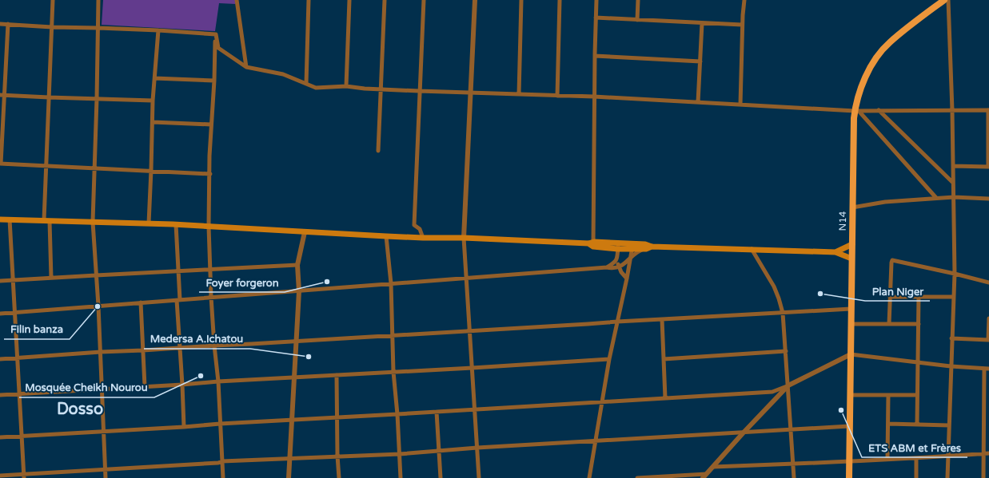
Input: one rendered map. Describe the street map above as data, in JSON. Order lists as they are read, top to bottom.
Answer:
{
  "streets": {
    "main road": ["N14"]
  },
  "districts": ["Dosso"],
  "places": [
    "Foyer forgeron",
    "Plan Niger",
    "Filin banza",
    "Medersa A.Ichatou",
    "Mosquée Cheikh Nourou",
    "ETS ABM et Frères"
  ]
}
